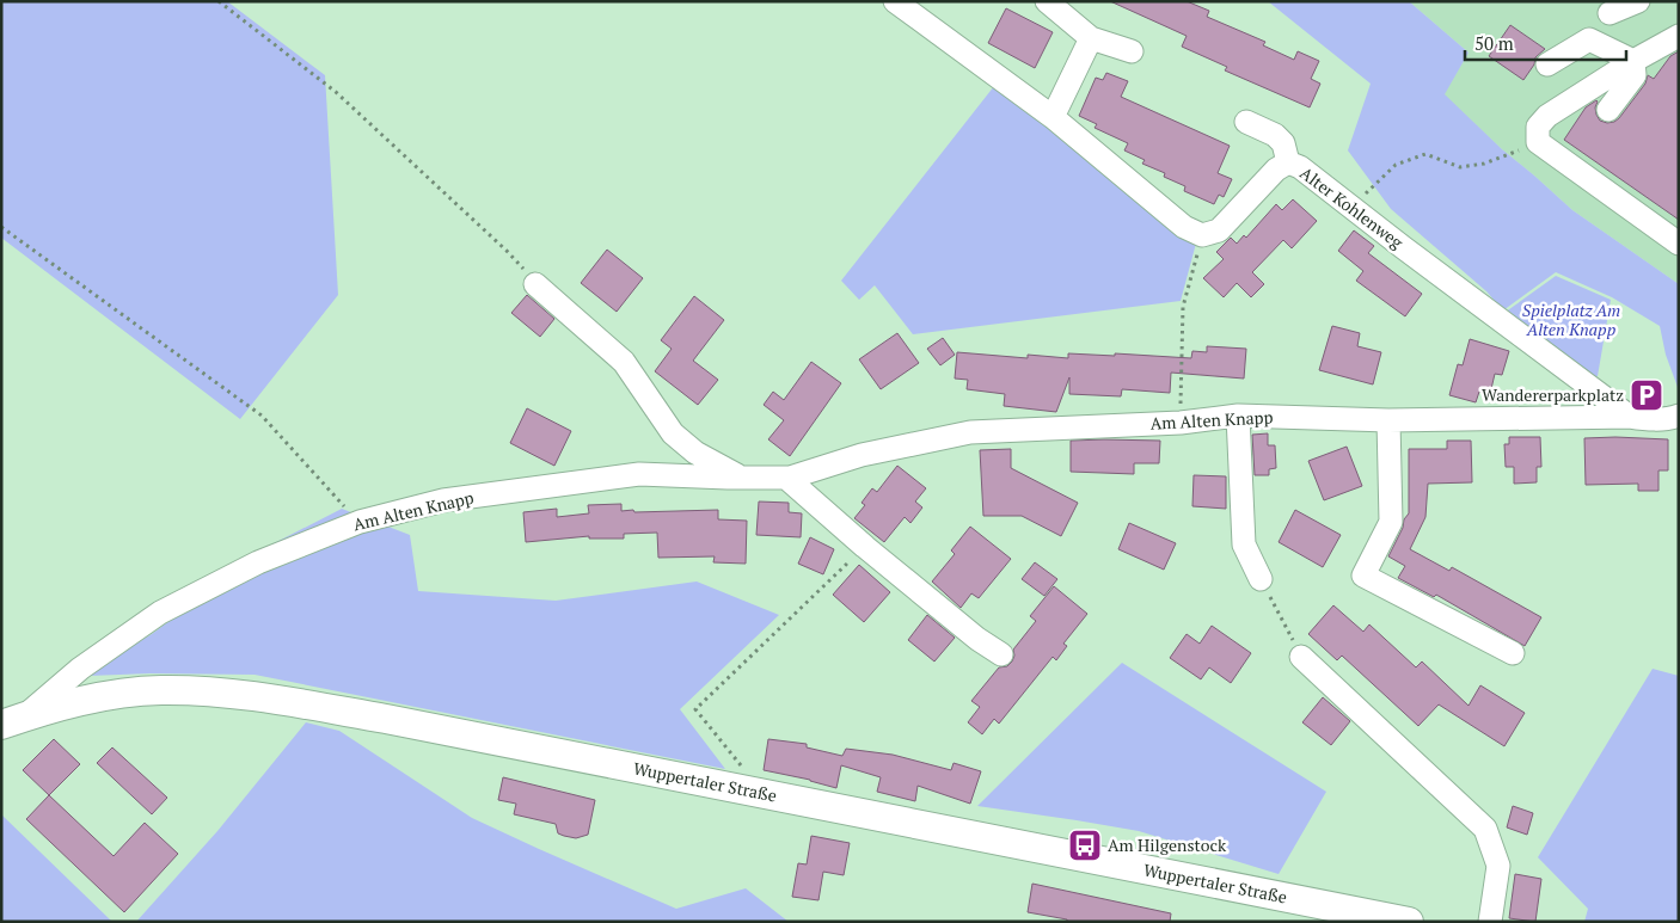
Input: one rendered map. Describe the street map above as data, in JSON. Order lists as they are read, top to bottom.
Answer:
{
  "streets": {
    "main road": ["Wuppertaler Straße"],
    "street": ["Alter Kohlenweg", "Am Alten Knapp"]
  },
  "crossings": [
    ["Alter Kohlenweg", "Am Alten Knapp"],
    ["Am Alten Knapp", "Wuppertaler Straße"]
  ],
  "parks": ["Spielplatz Am Alten Knapp"],
  "places": {
    "parking": ["Wandererparkplatz"],
    "bus stop": ["Am Hilgenstock"]
  },
  "scale_bar": "50 m"
}
